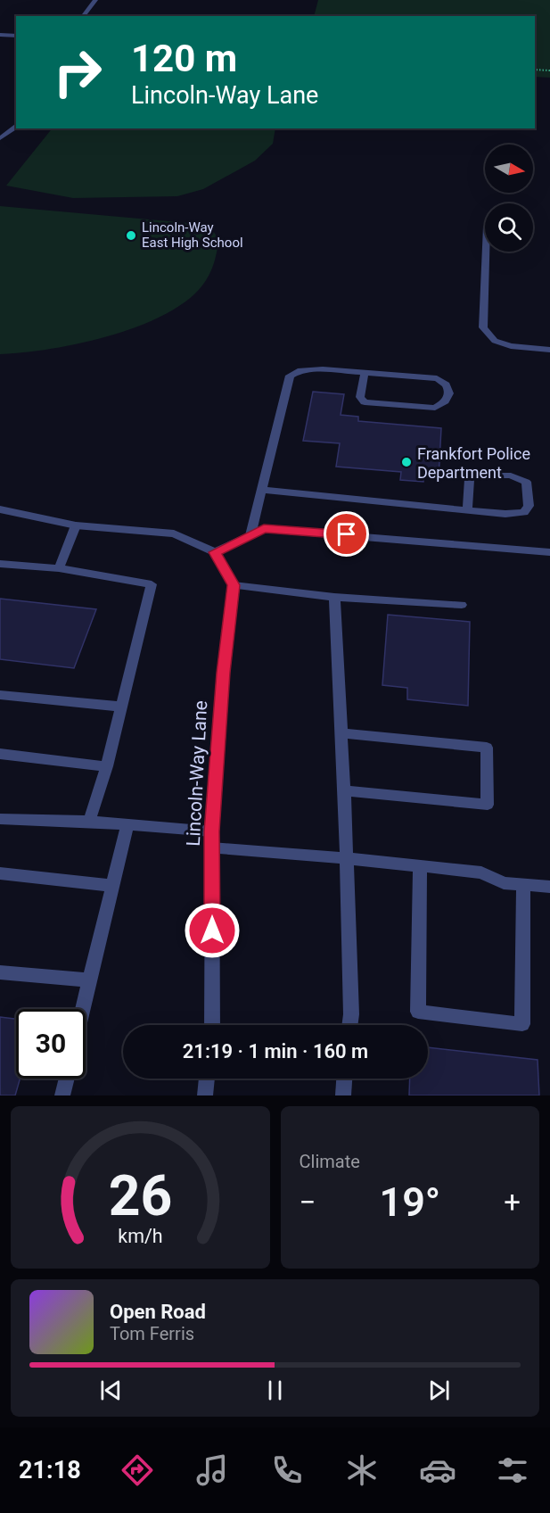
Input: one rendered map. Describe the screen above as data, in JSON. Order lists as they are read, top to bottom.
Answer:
{
  "streets": {
    "street": ["Lincoln-Way Lane"]
  },
  "places": ["Lincoln-Way East High School", "Frankfort Police Department"],
  "north": "right",
  "page": {
    "turn": ["120 m", "Lincoln-Way Lane"],
    "limit": "30",
    "trip": "21:19 · 1 min · 160 m",
    "tile": "Climate",
    "heat": ["−", "19°", "+"],
    "song": ["Open Road", "Tom Ferris"],
    "tabs": "21:18",
    "gauge": ["26", "km/h"]
  }
}
